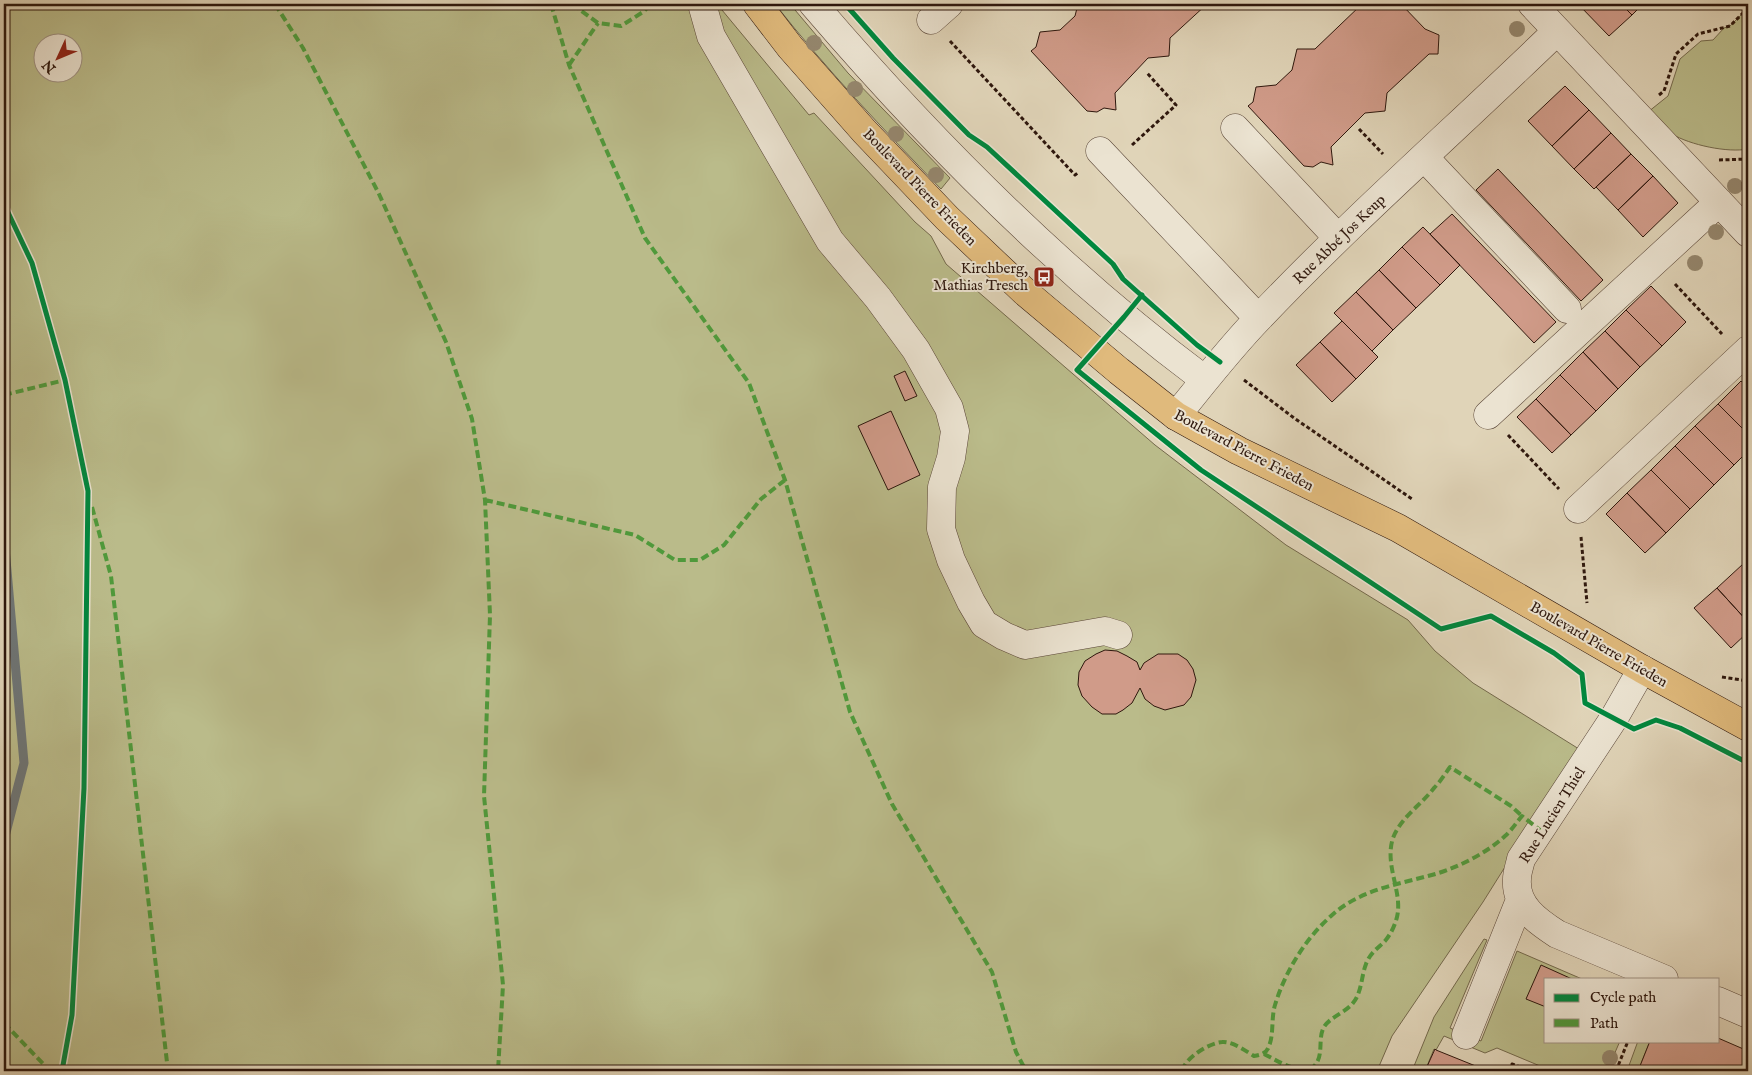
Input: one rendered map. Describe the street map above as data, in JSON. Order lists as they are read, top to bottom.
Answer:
{
  "streets": {
    "main road": ["Boulevard Pierre Frieden"],
    "street": ["Rue Abbé Jos Keup", "Rue Lucien Thiel"]
  },
  "crossings": [
    ["Boulevard Pierre Frieden", "Rue Abbé Jos Keup"],
    ["Boulevard Pierre Frieden", "Rue Lucien Thiel"]
  ],
  "places": {
    "bus stop": ["Kirchberg, Mathias Tresch"]
  },
  "legend": ["Cycle path", "Path"],
  "north": "bottom left"
}
